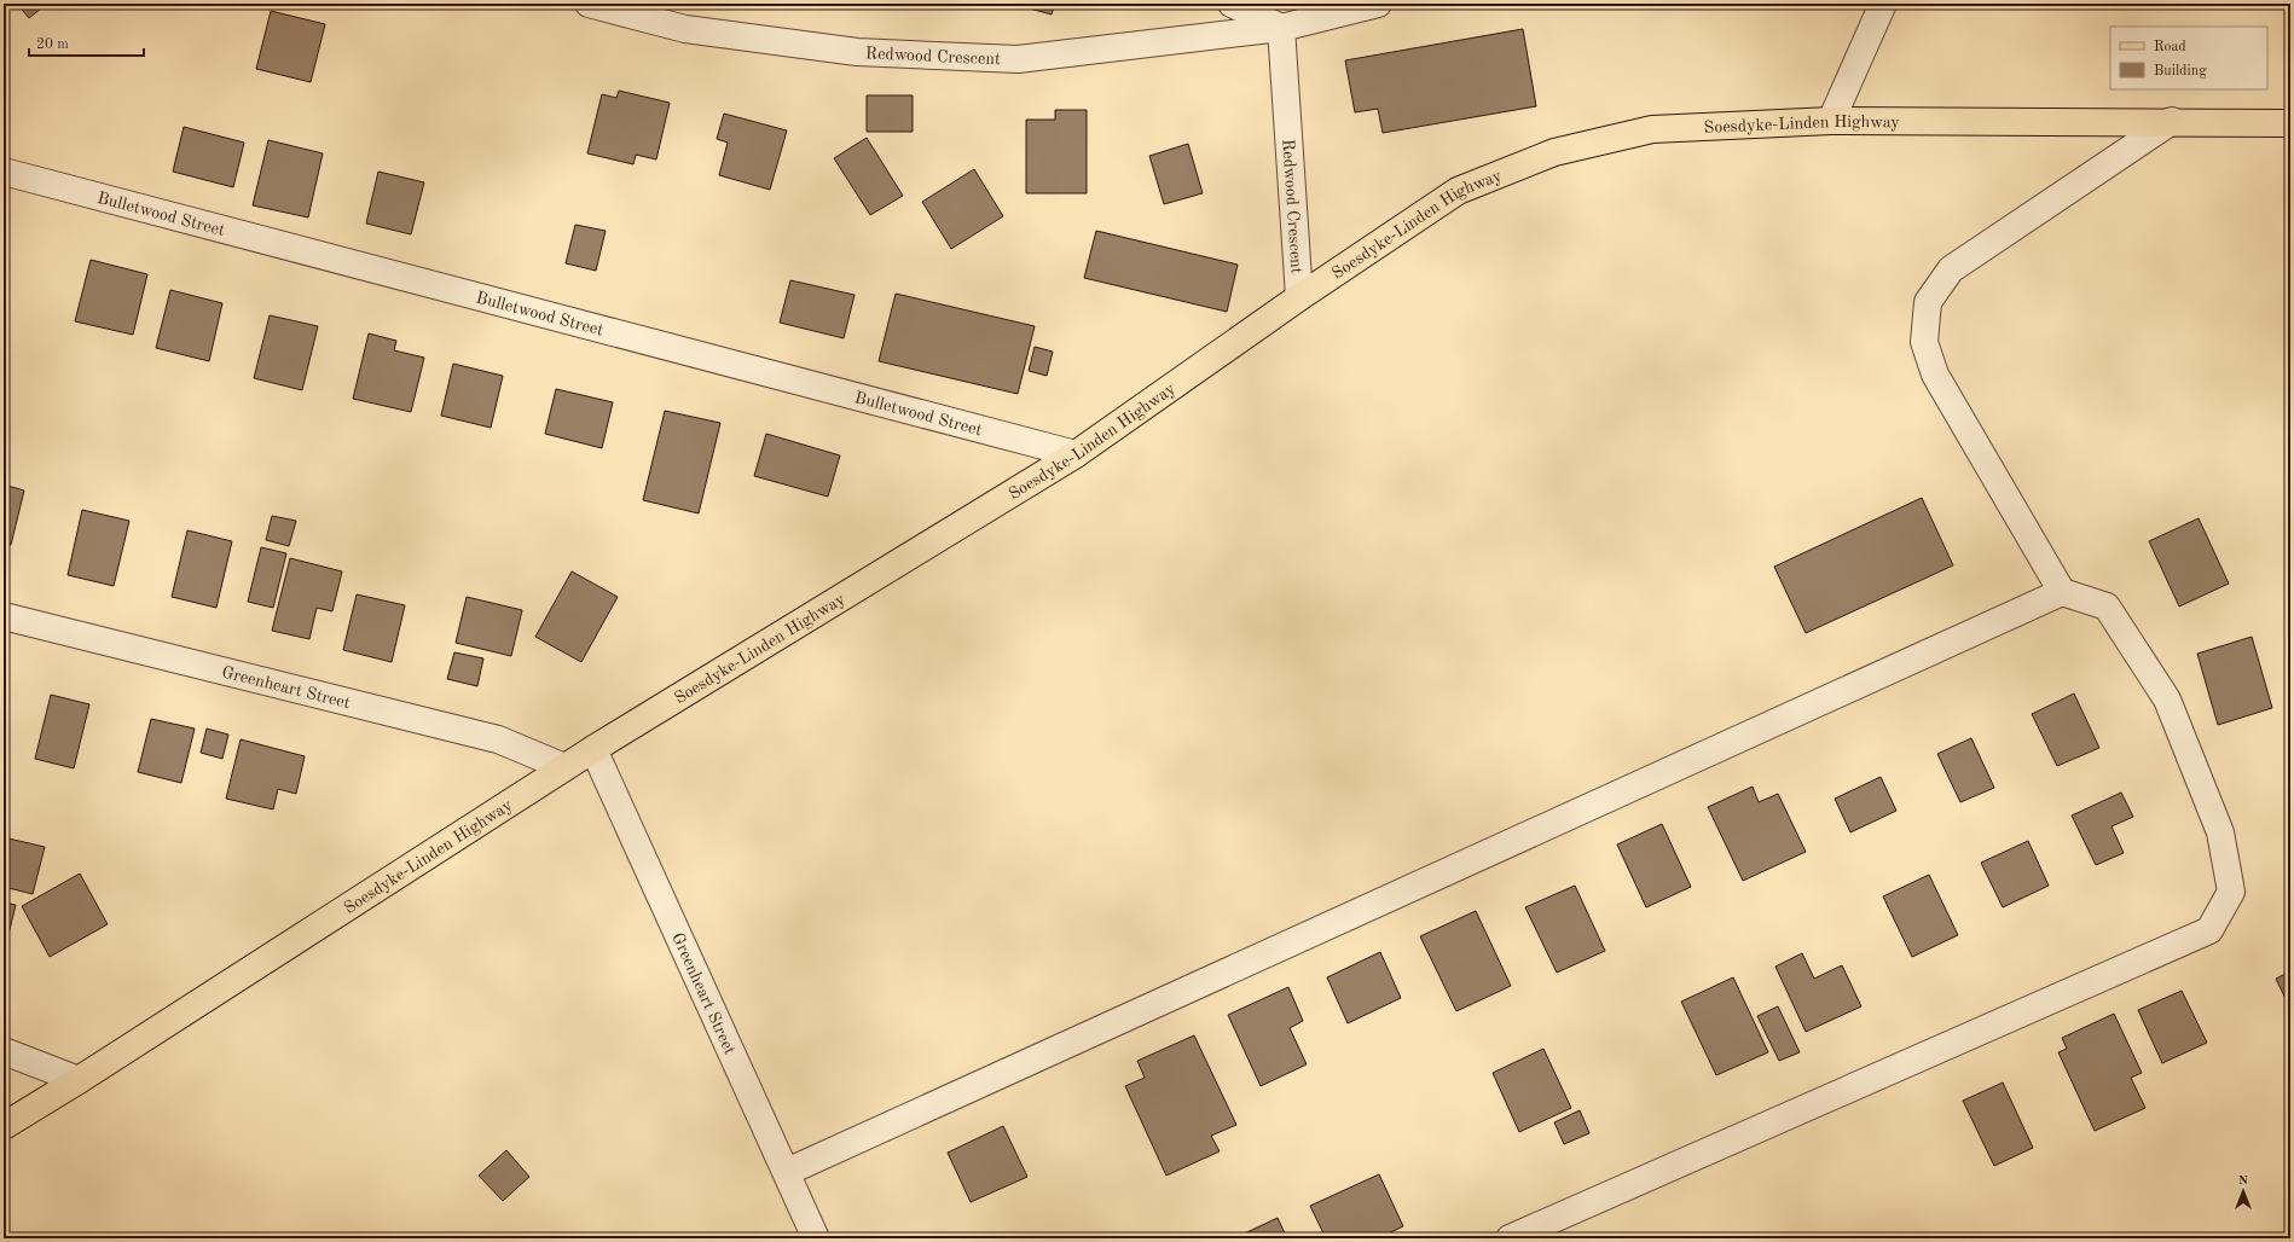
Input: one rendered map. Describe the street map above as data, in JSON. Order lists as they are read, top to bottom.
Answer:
{
  "streets": {
    "main road": ["Soesdyke-Linden Highway"],
    "street": ["Redwood Crescent", "Bulletwood Street", "Greenheart Street"]
  },
  "crossings": [
    ["Redwood Crescent", "Soesdyke-Linden Highway"],
    ["Soesdyke-Linden Highway", "Bulletwood Street"],
    ["Soesdyke-Linden Highway", "Greenheart Street"]
  ],
  "legend": ["Road", "Building"],
  "scale_bar": "20 m",
  "north": "top"
}
